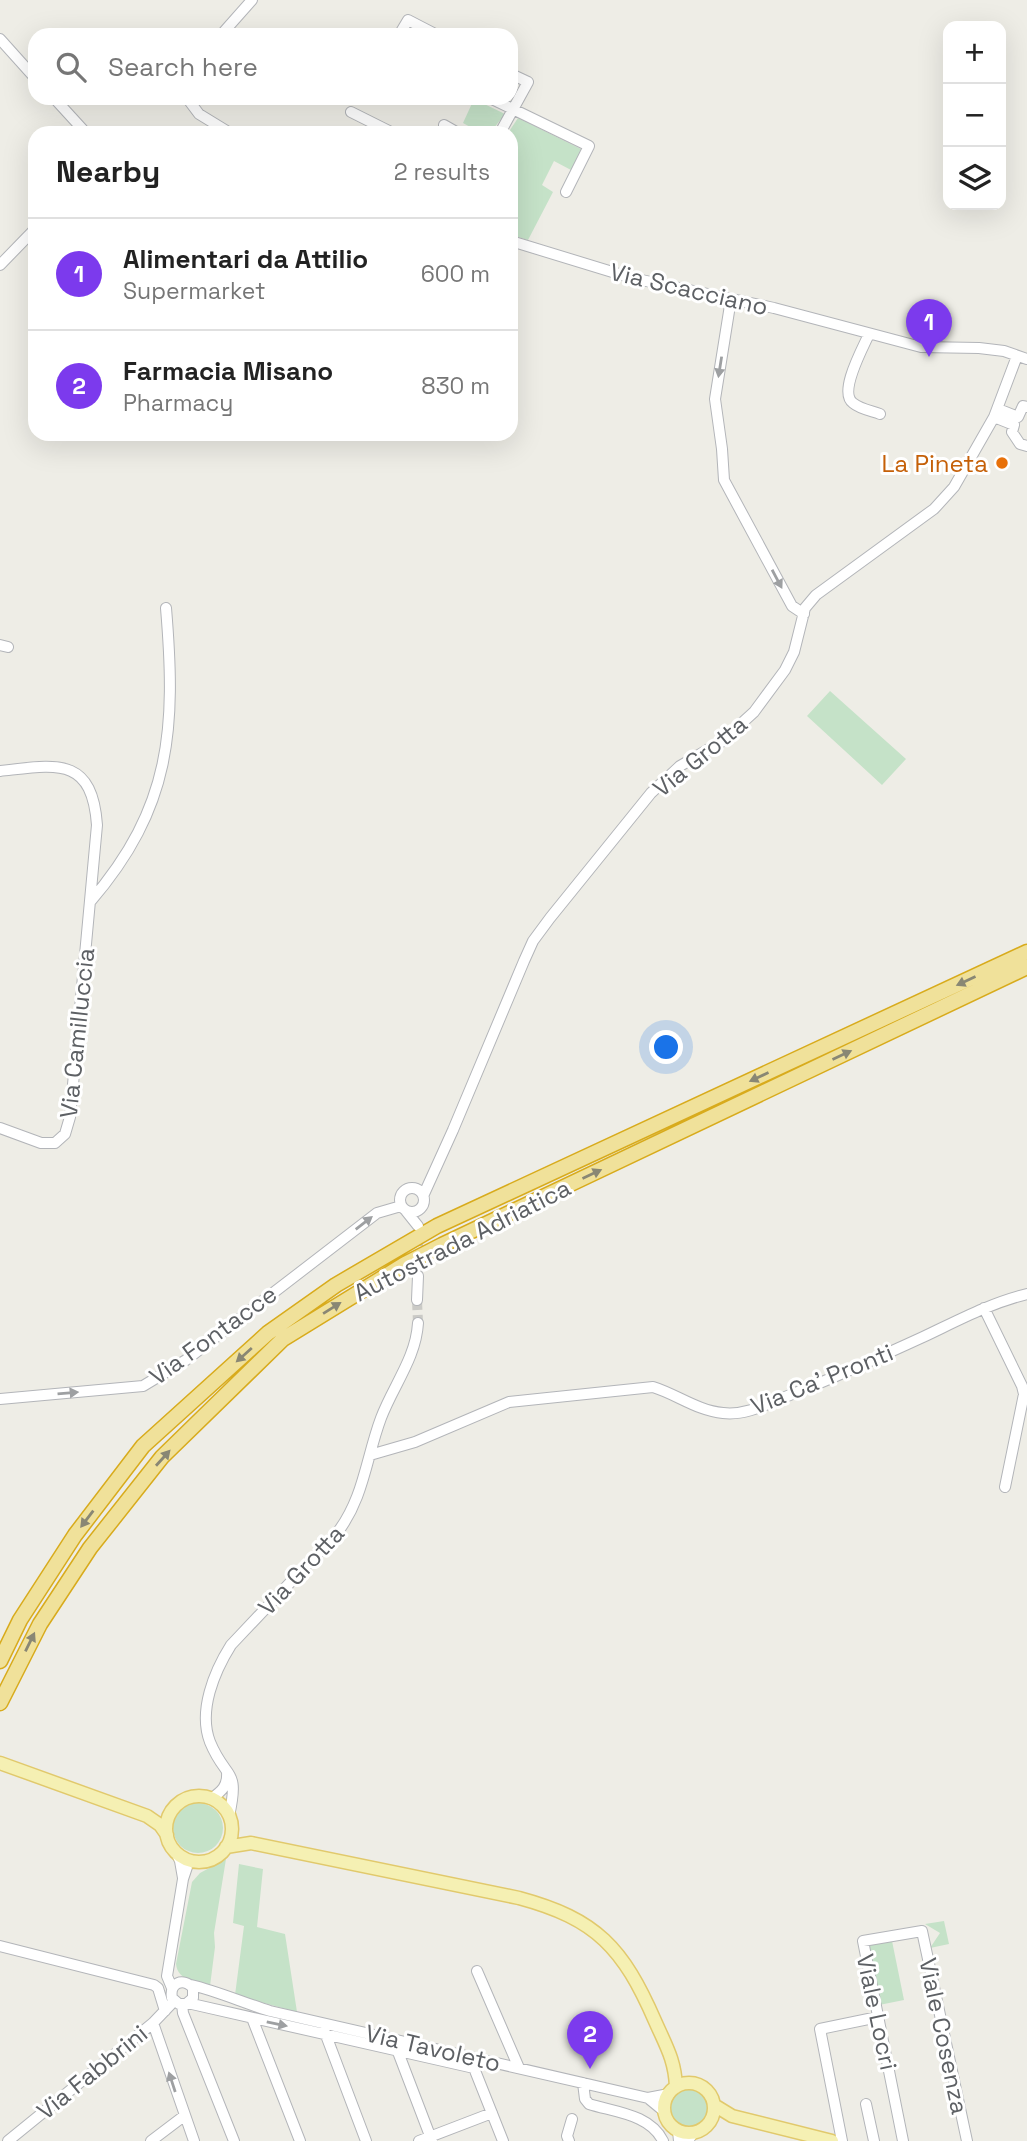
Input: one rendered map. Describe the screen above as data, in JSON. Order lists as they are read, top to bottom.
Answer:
{
  "streets": {
    "highway": ["Autostrada Adriatica"],
    "street": [
      "Via Scacciano",
      "Via Grotta",
      "Via Camilluccia",
      "Via Fontacce",
      "Via Ca' Pronti",
      "Viale Locri",
      "Viale Cosenza",
      "Via Tavoleto",
      "Via Fabbrini"
    ]
  },
  "crossings": [
    ["Via Scacciano", "Via Grotta"],
    ["Via Grotta", "Via Fontacce"],
    ["Via Grotta", "Via Ca' Pronti"],
    ["Viale Locri", "Viale Cosenza"],
    ["Via Tavoleto", "Via Fabbrini"]
  ],
  "one_way": ["Via Fontacce"],
  "places": ["La Pineta"],
  "page": {
    "map_buttons": ["+", "−"],
    "search": "Search here",
    "heading": ["Nearby", "2 results"],
    "list": [
      {
        "mark": "1",
        "name": "Alimentari da Attilio",
        "note": "Supermarket",
        "value": "600 m"
      },
      {
        "mark": "2",
        "name": "Farmacia Misano",
        "note": "Pharmacy",
        "value": "830 m"
      }
    ],
    "pins": ["1", "2"]
  }
}
